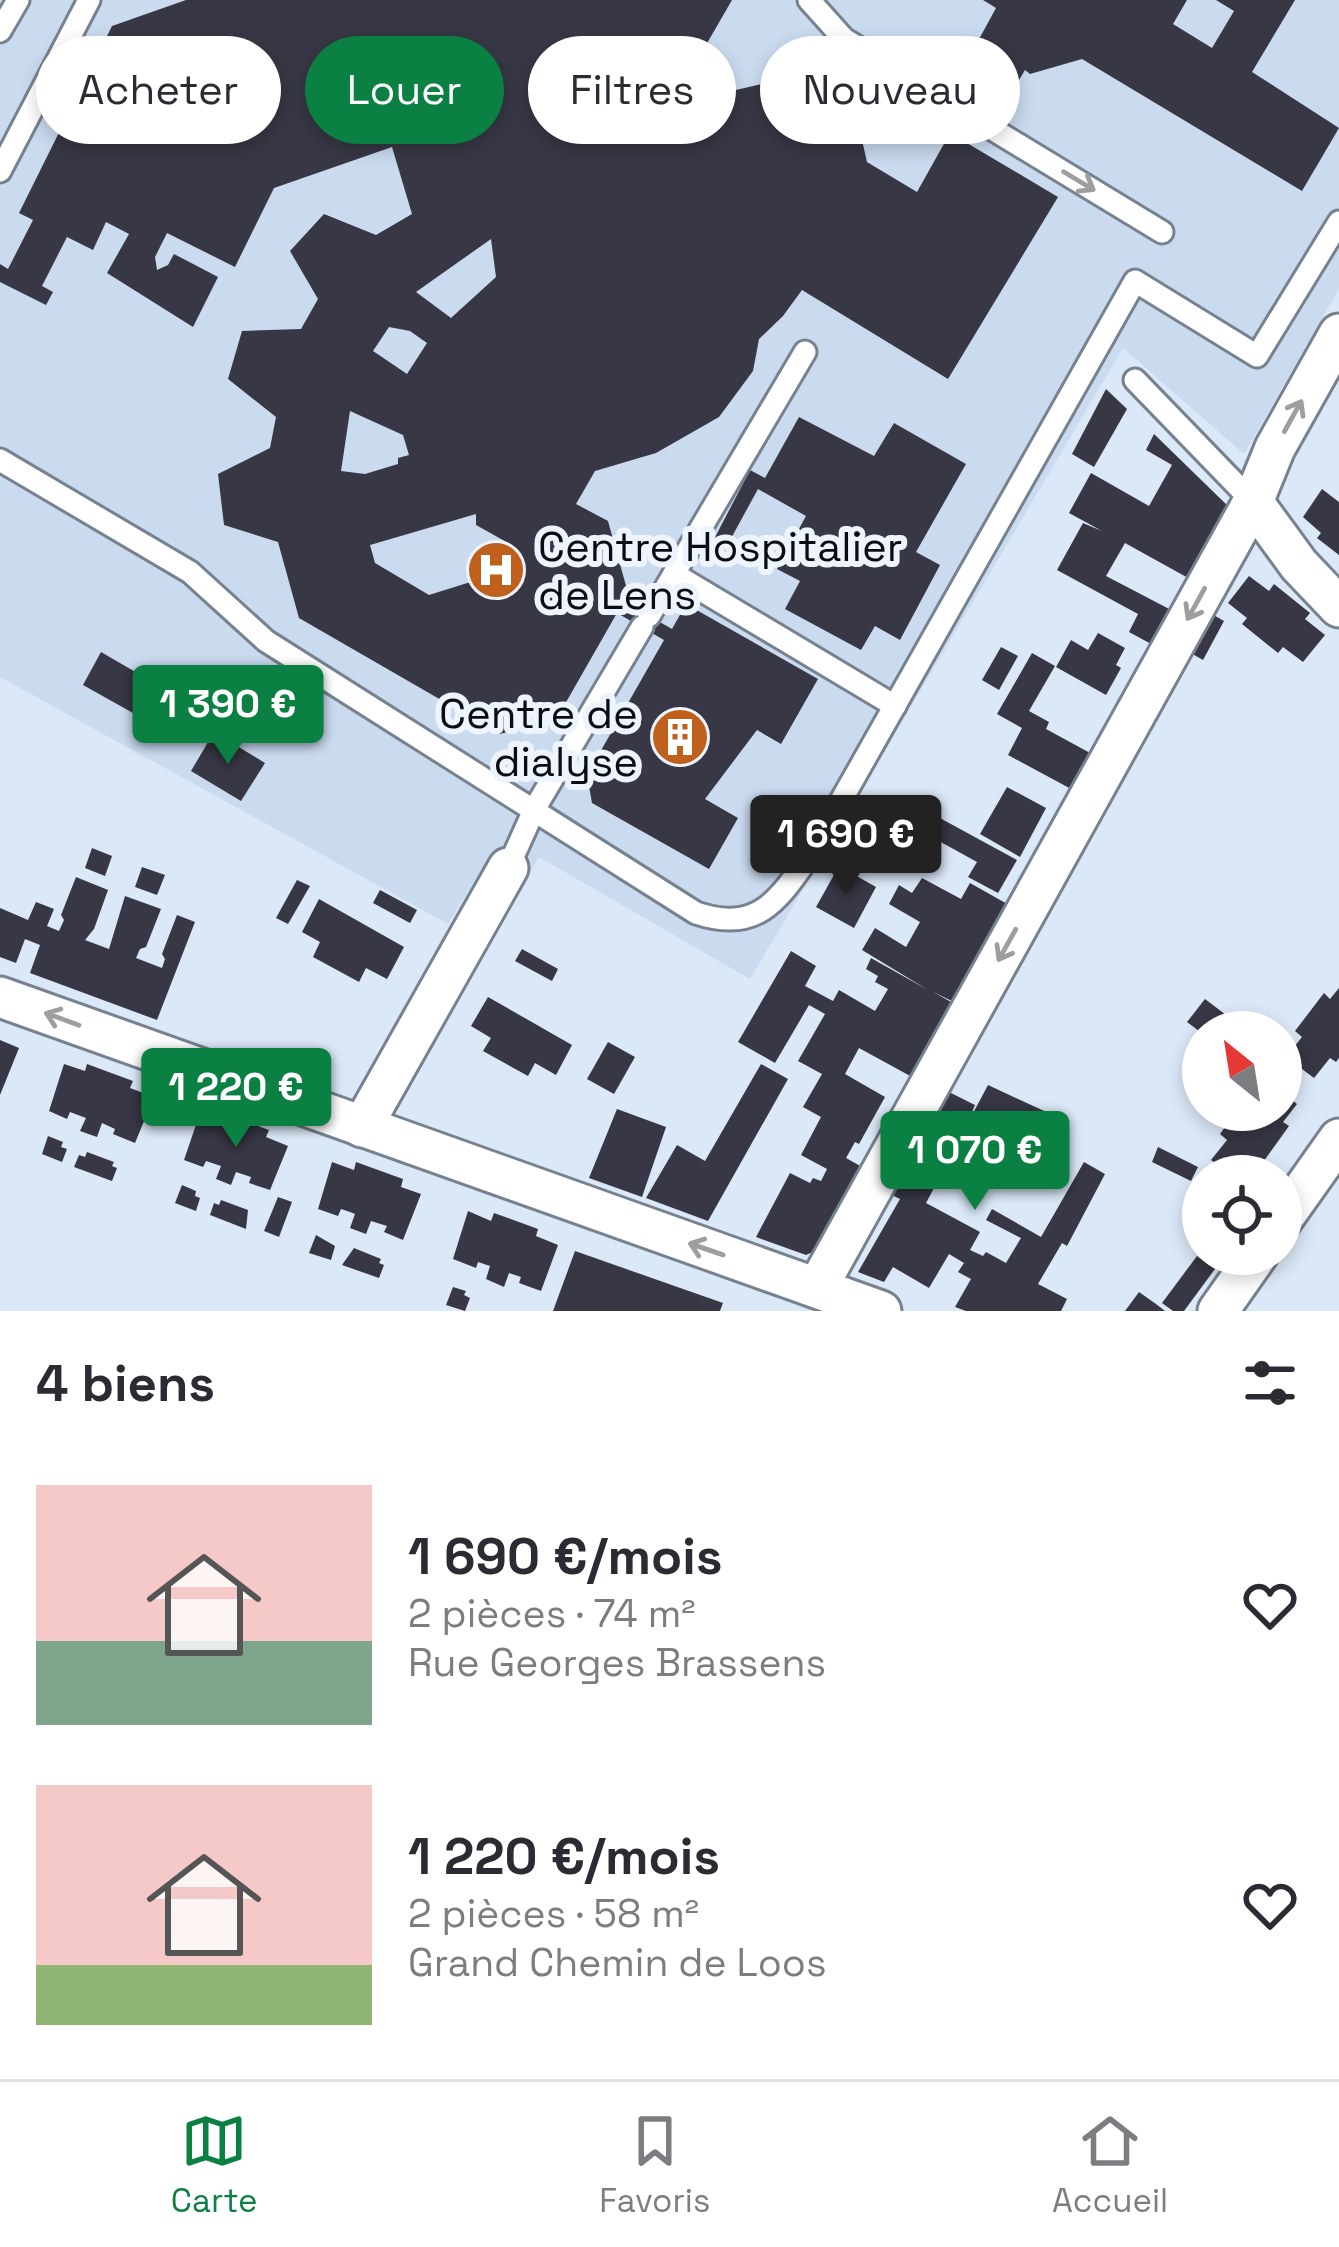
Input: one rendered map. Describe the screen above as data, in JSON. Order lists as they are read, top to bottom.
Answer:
{
  "places": {
    "hospital": ["Centre Hospitalier de Lens"],
    "building": ["Centre de dialyse"]
  },
  "north": "top left",
  "page": {
    "chip": [
      "Acheter",
      "Louer",
      "Filtres",
      "Nouveau"
    ],
    "price": [
      "1 390 €",
      "1 690 €",
      "1 220 €",
      "1 070 €"
    ],
    "heading": "4 biens",
    "list": [
      {
        "name": "1 690 €/mois",
        "note": "2 pièces · 74 m² · Rue Georges Brassens"
      },
      {
        "name": "1 220 €/mois",
        "note": "2 pièces · 58 m² · Grand Chemin de Loos"
      }
    ],
    "tabs": ["Carte", "Favoris", "Accueil"]
  }
}
